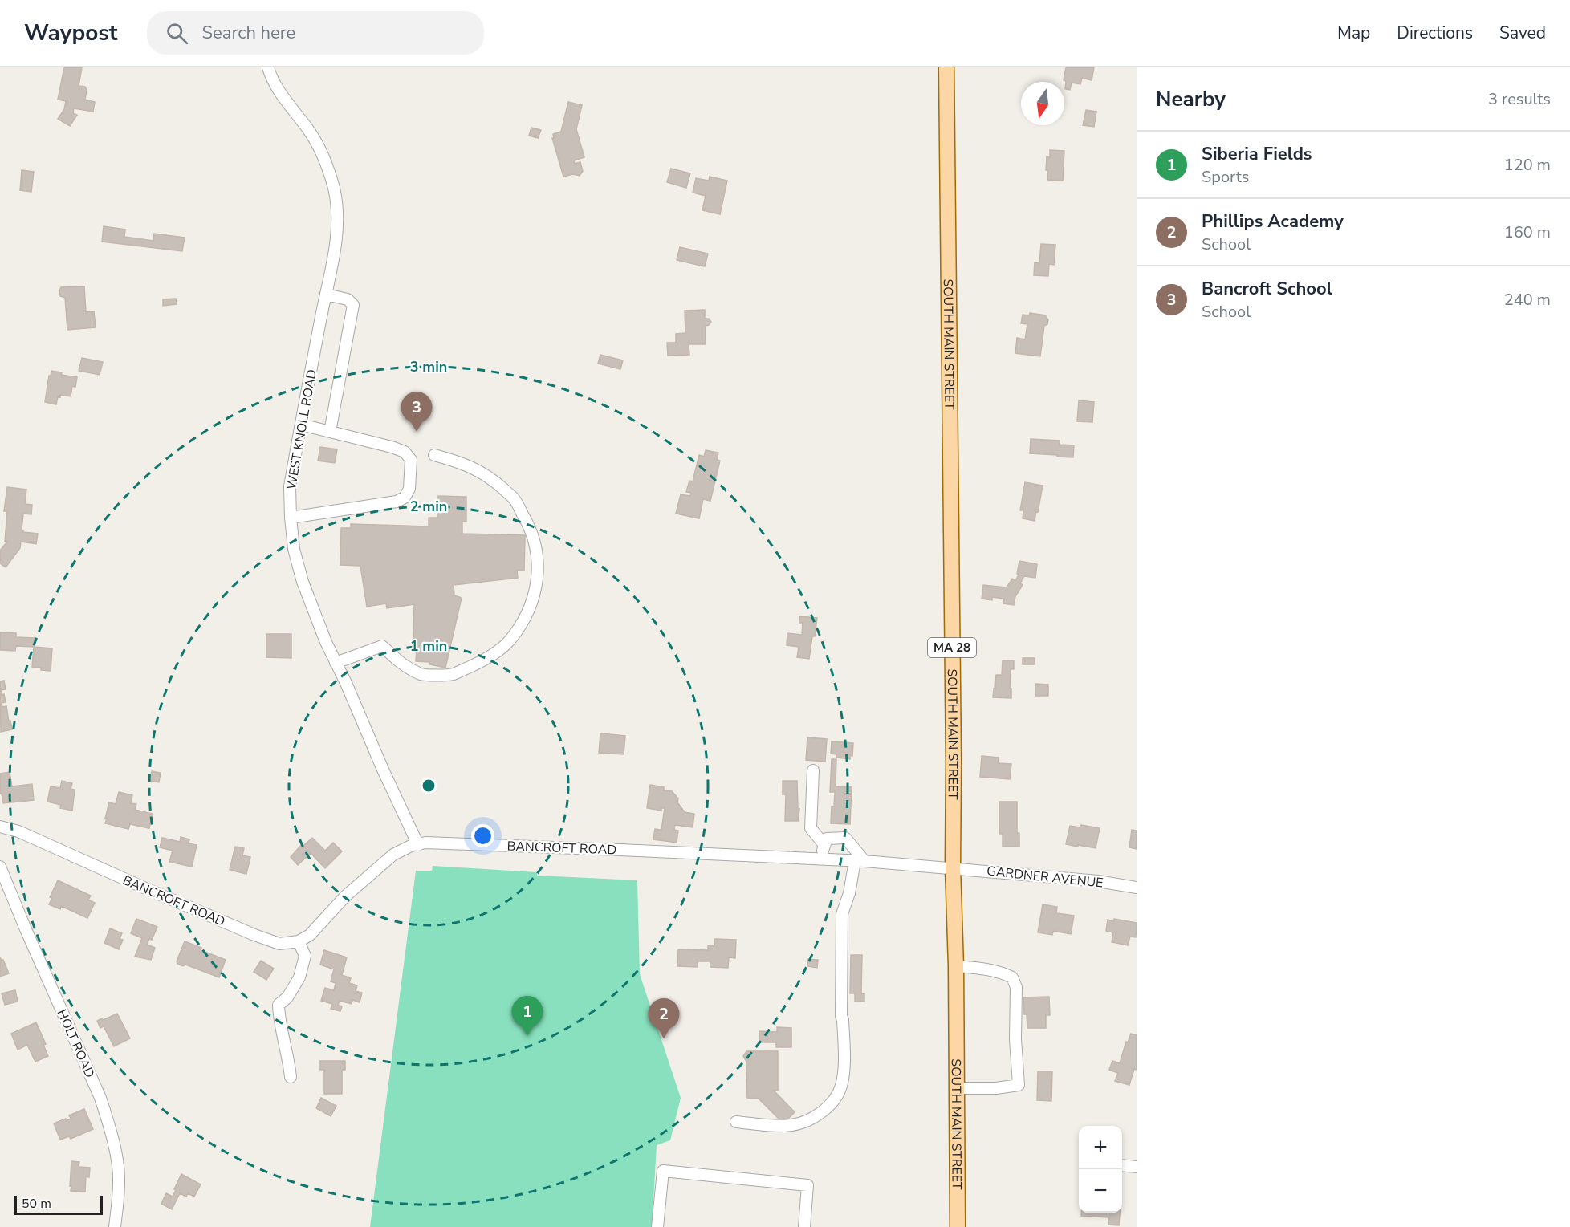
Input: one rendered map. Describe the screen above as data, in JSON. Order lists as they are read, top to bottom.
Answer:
{
  "streets": {
    "main road": ["SOUTH MAIN STREET", "MA 28"],
    "street": [
      "WEST KNOLL ROAD",
      "BANCROFT ROAD",
      "GARDNER AVENUE",
      "HOLT ROAD"
    ]
  },
  "crossings": [
    ["SOUTH MAIN STREET", "BANCROFT ROAD"],
    ["SOUTH MAIN STREET", "GARDNER AVENUE"],
    ["WEST KNOLL ROAD", "BANCROFT ROAD"],
    ["BANCROFT ROAD", "GARDNER AVENUE"]
  ],
  "scale_bar": "50 m",
  "north": "bottom",
  "page": {
    "header": "Waypost",
    "search": "Search here",
    "nav": ["Map", "Directions", "Saved"],
    "heading": ["Nearby", "3 results"],
    "list": [
      {
        "mark": "1",
        "name": "Siberia Fields",
        "note": "Sports",
        "value": "120 m"
      },
      {
        "mark": "2",
        "name": "Phillips Academy",
        "note": "School",
        "value": "160 m"
      },
      {
        "mark": "3",
        "name": "Bancroft School",
        "note": "School",
        "value": "240 m"
      }
    ],
    "pins": ["3", "1", "2"],
    "map_buttons": ["+", "−"],
    "scale": "50 m"
  },
  "rings": ["3 min", "2 min", "1 min"]
}
